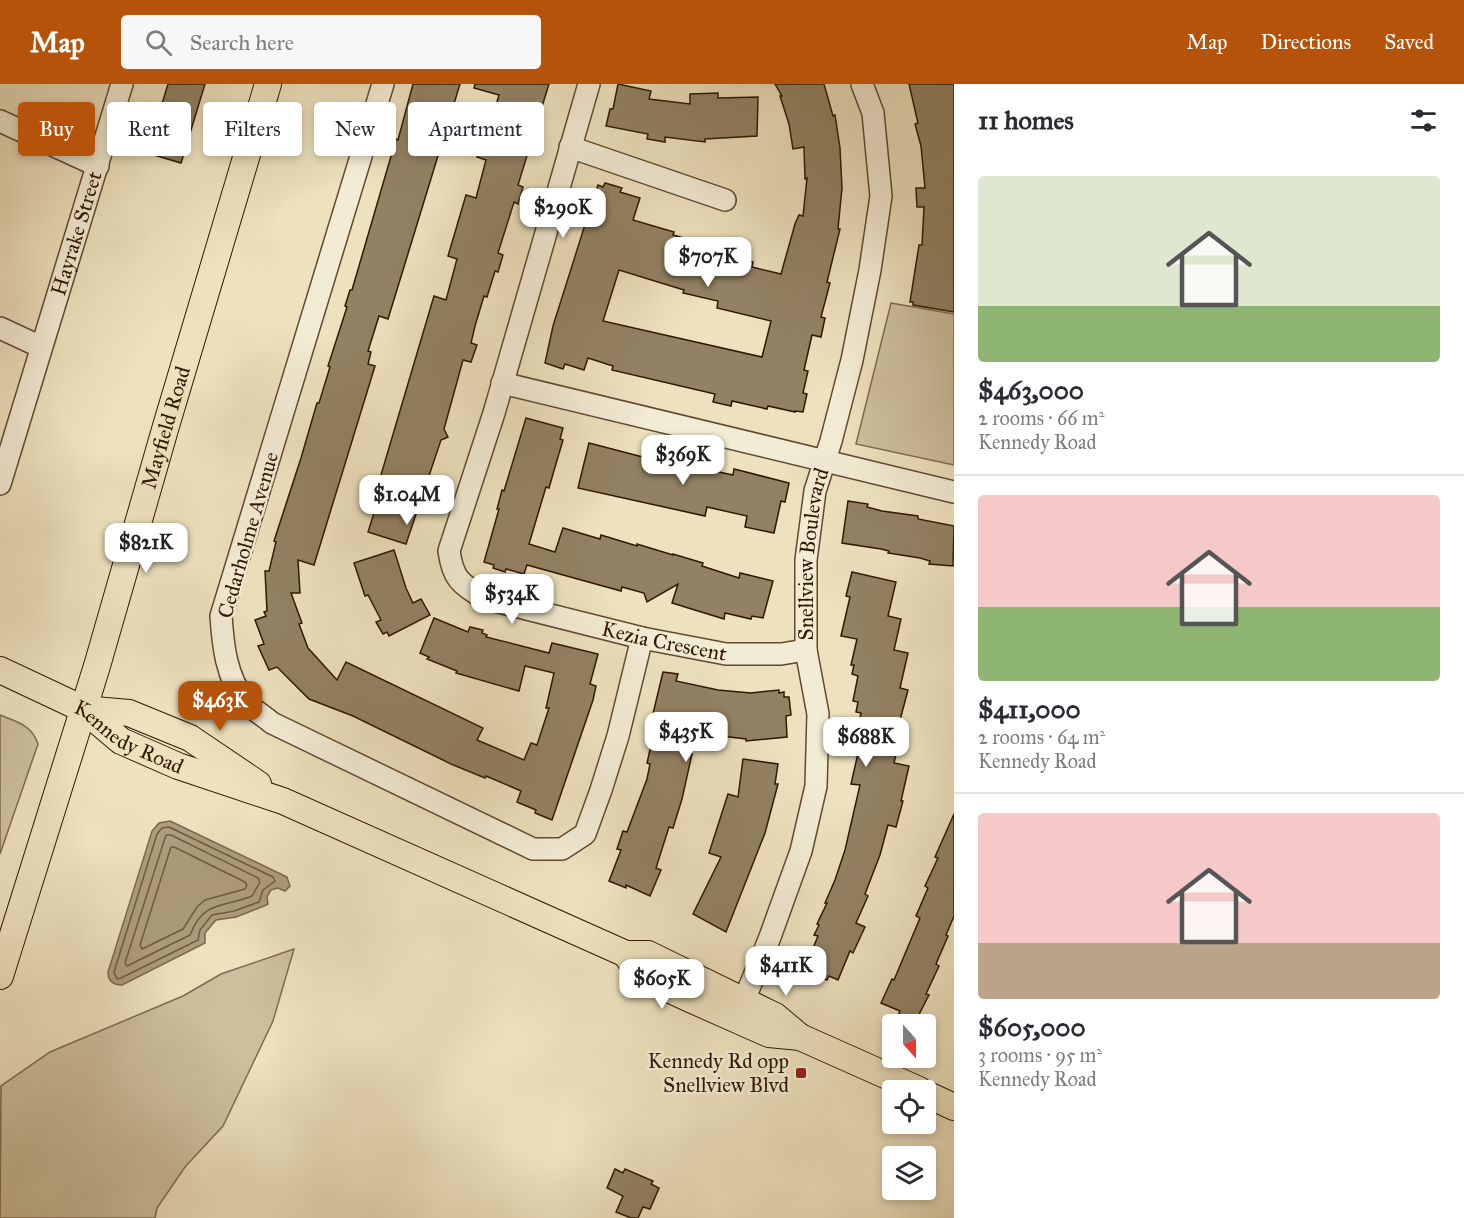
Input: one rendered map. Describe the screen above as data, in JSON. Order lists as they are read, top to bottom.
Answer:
{
  "streets": {
    "main road": ["Mayfield Road", "Kennedy Road"],
    "street": [
      "Hayrake Street",
      "Cedarholme Avenue",
      "Snellview Boulevard",
      "Kezia Crescent"
    ]
  },
  "crossings": [
    ["Mayfield Road", "Kennedy Road"],
    ["Cedarholme Avenue", "Kezia Crescent"],
    ["Snellview Boulevard", "Kezia Crescent"],
    ["Snellview Boulevard", "Kennedy Road"]
  ],
  "places": {
    "transit": ["Kennedy Rd opp Snellview Blvd"]
  },
  "north": "bottom",
  "page": {
    "header": "Map",
    "search": "Search here",
    "nav": ["Map", "Directions", "Saved"],
    "heading": "11 homes",
    "chip": [
      "Buy",
      "Rent",
      "Filters",
      "New",
      "Apartment"
    ],
    "list": [
      {
        "name": "$463,000",
        "note": "2 rooms · 66 m² · Kennedy Road"
      },
      {
        "name": "$411,000",
        "note": "2 rooms · 64 m² · Kennedy Road"
      },
      {
        "name": "$605,000",
        "note": "3 rooms · 95 m² · Kennedy Road"
      }
    ],
    "price": [
      "$290K",
      "$707K",
      "$369K",
      "$1.04M",
      "$821K",
      "$534K",
      "$463K",
      "$435K",
      "$688K",
      "$411K",
      "$605K"
    ]
  }
}
